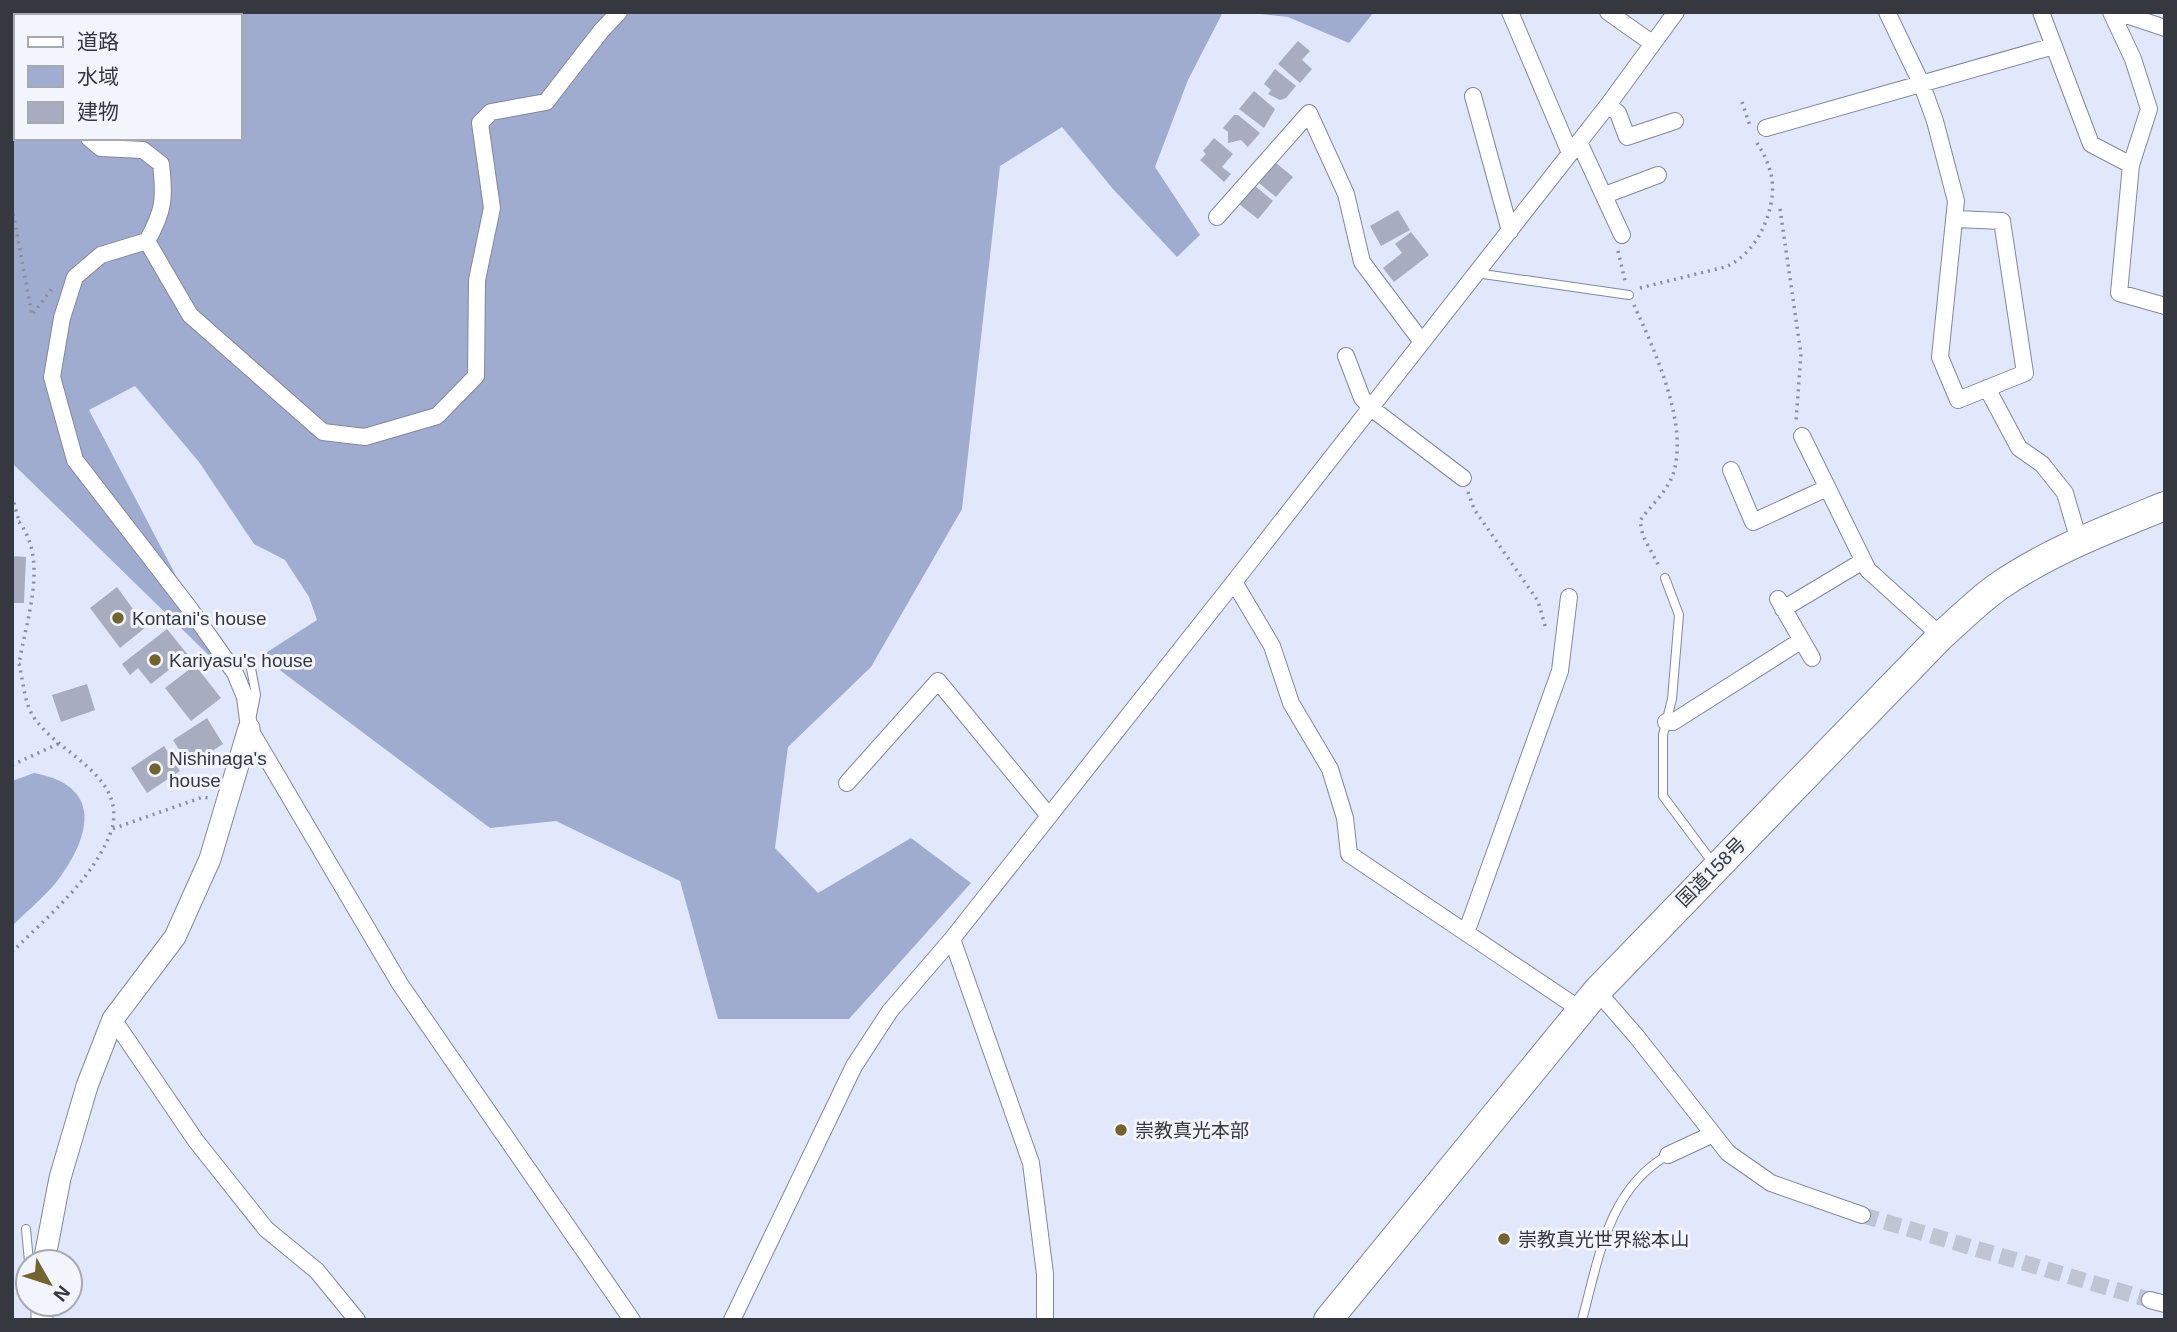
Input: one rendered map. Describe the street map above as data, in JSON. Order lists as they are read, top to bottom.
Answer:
{
  "streets": {
    "highway": ["国道158号"]
  },
  "places": [
    "Kontani's house",
    "Kariyasu's house",
    "Nishinaga's house",
    "崇教真光本部",
    "崇教真光世界総本山"
  ],
  "legend": ["道路", "水域", "建物"],
  "north": "bottom right"
}
